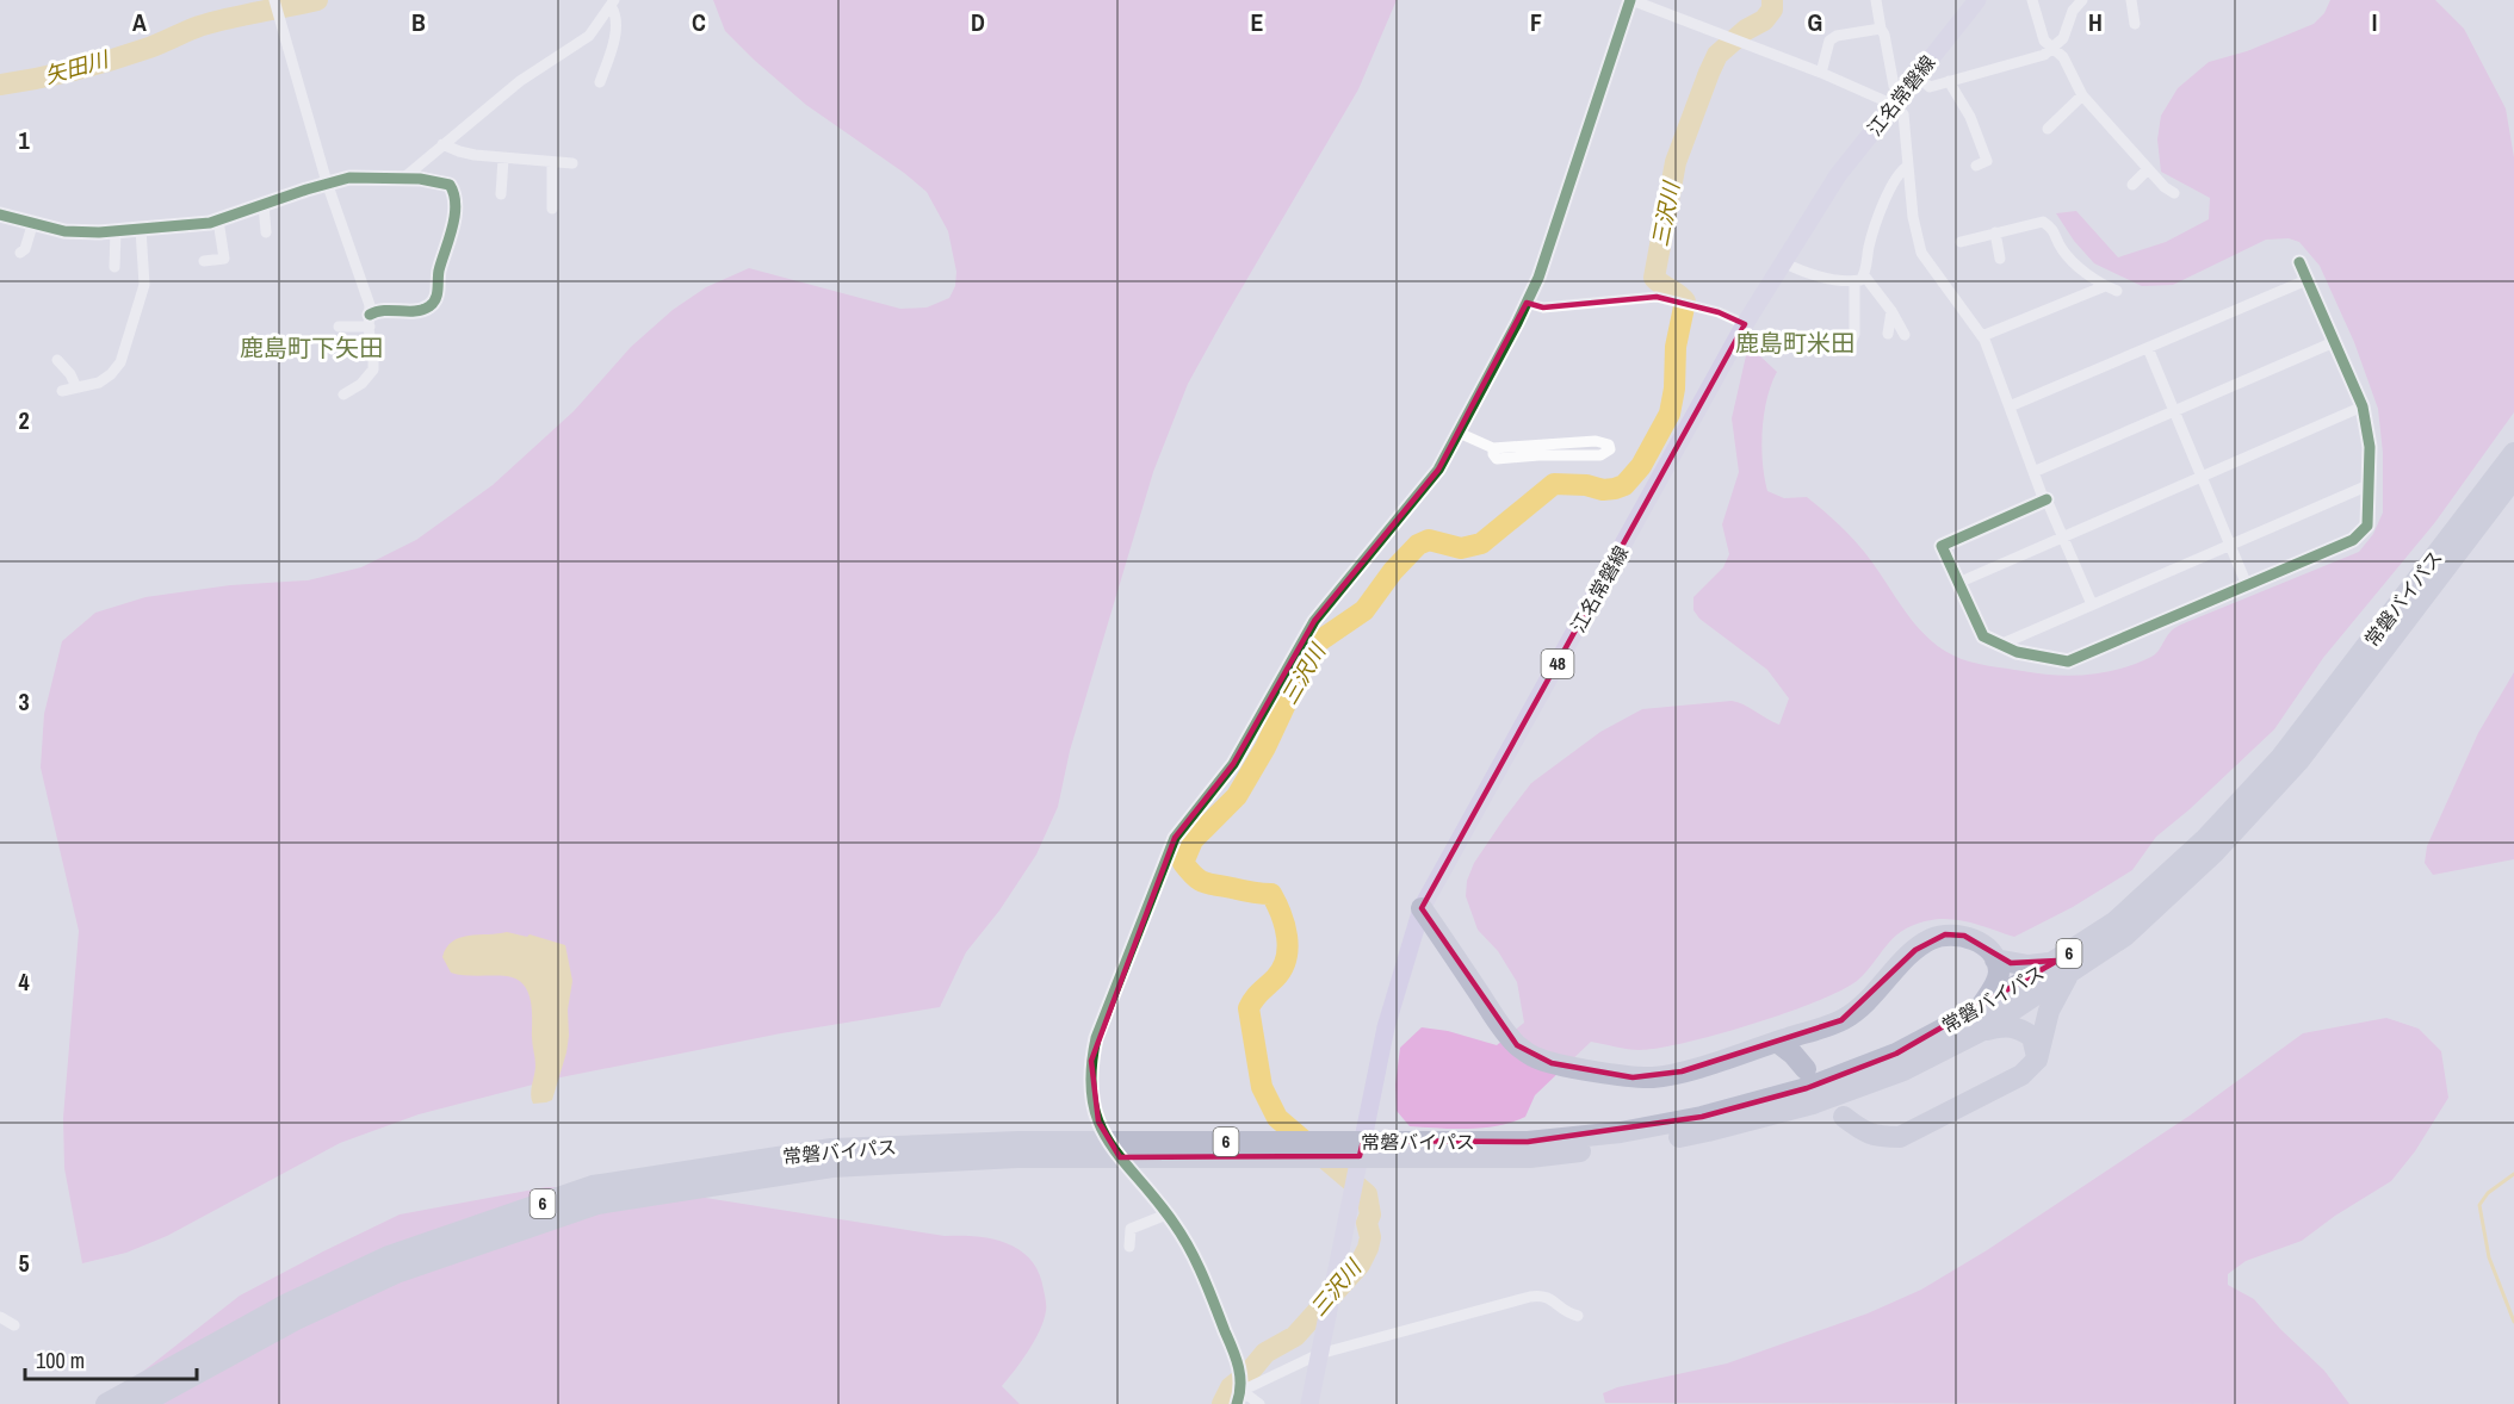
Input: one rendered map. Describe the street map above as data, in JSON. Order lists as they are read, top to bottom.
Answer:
{
  "streets": {
    "highway": ["常磐バイパス", "6"],
    "main road": ["江名常磐線", "48"]
  },
  "districts": ["鹿島町米田", "鹿島町下矢田"],
  "water": ["矢田川", "三沢川"],
  "scale_bar": "100 m",
  "grid": {
    "columns": [
      "A",
      "B",
      "C",
      "D",
      "E",
      "F",
      "G",
      "H",
      "I"
    ],
    "rows": [
      "1",
      "2",
      "3",
      "4",
      "5"
    ]
  }
}
